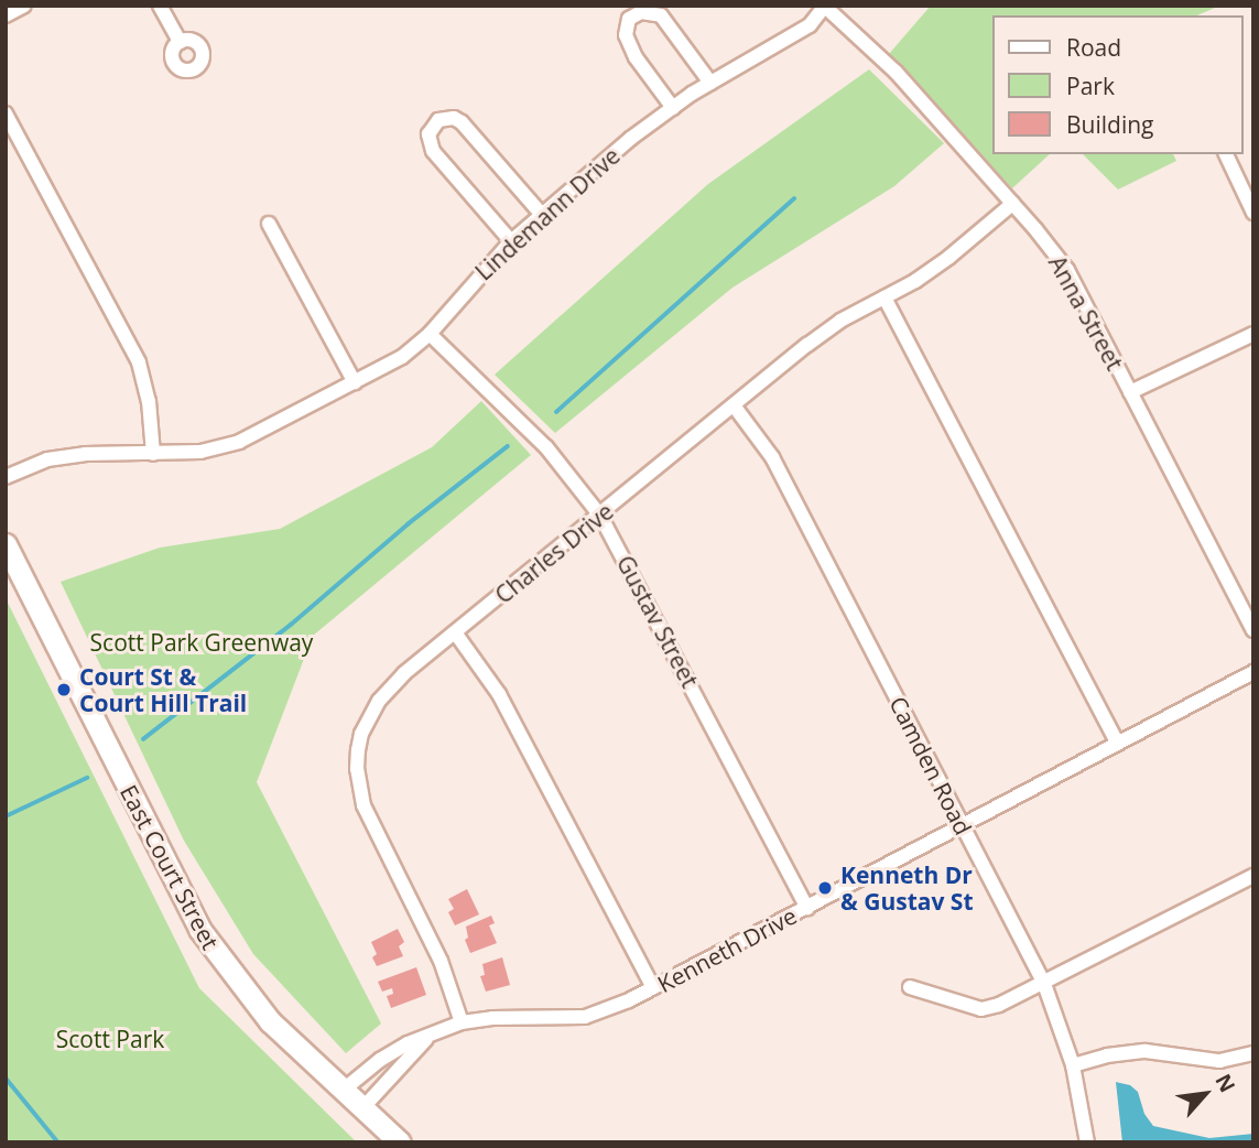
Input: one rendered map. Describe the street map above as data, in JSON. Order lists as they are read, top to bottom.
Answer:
{
  "streets": {
    "street": [
      "Lindemann Drive",
      "Anna Street",
      "Charles Drive",
      "Gustav Street",
      "Camden Road",
      "East Court Street",
      "Kenneth Drive"
    ]
  },
  "crossings": [
    ["Lindemann Drive", "Anna Street"],
    ["Lindemann Drive", "Gustav Street"],
    ["Anna Street", "Charles Drive"],
    ["Charles Drive", "Gustav Street"],
    ["Charles Drive", "Camden Road"],
    ["Charles Drive", "Kenneth Drive"],
    ["Gustav Street", "Kenneth Drive"],
    ["Camden Road", "Kenneth Drive"],
    ["East Court Street", "Kenneth Drive"]
  ],
  "parks": ["Scott Park Greenway", "Scott Park"],
  "places": ["Court St & Court Hill Trail", "Kenneth Dr & Gustav St"],
  "legend": ["Road", "Park", "Building"],
  "north": "top right"
}
